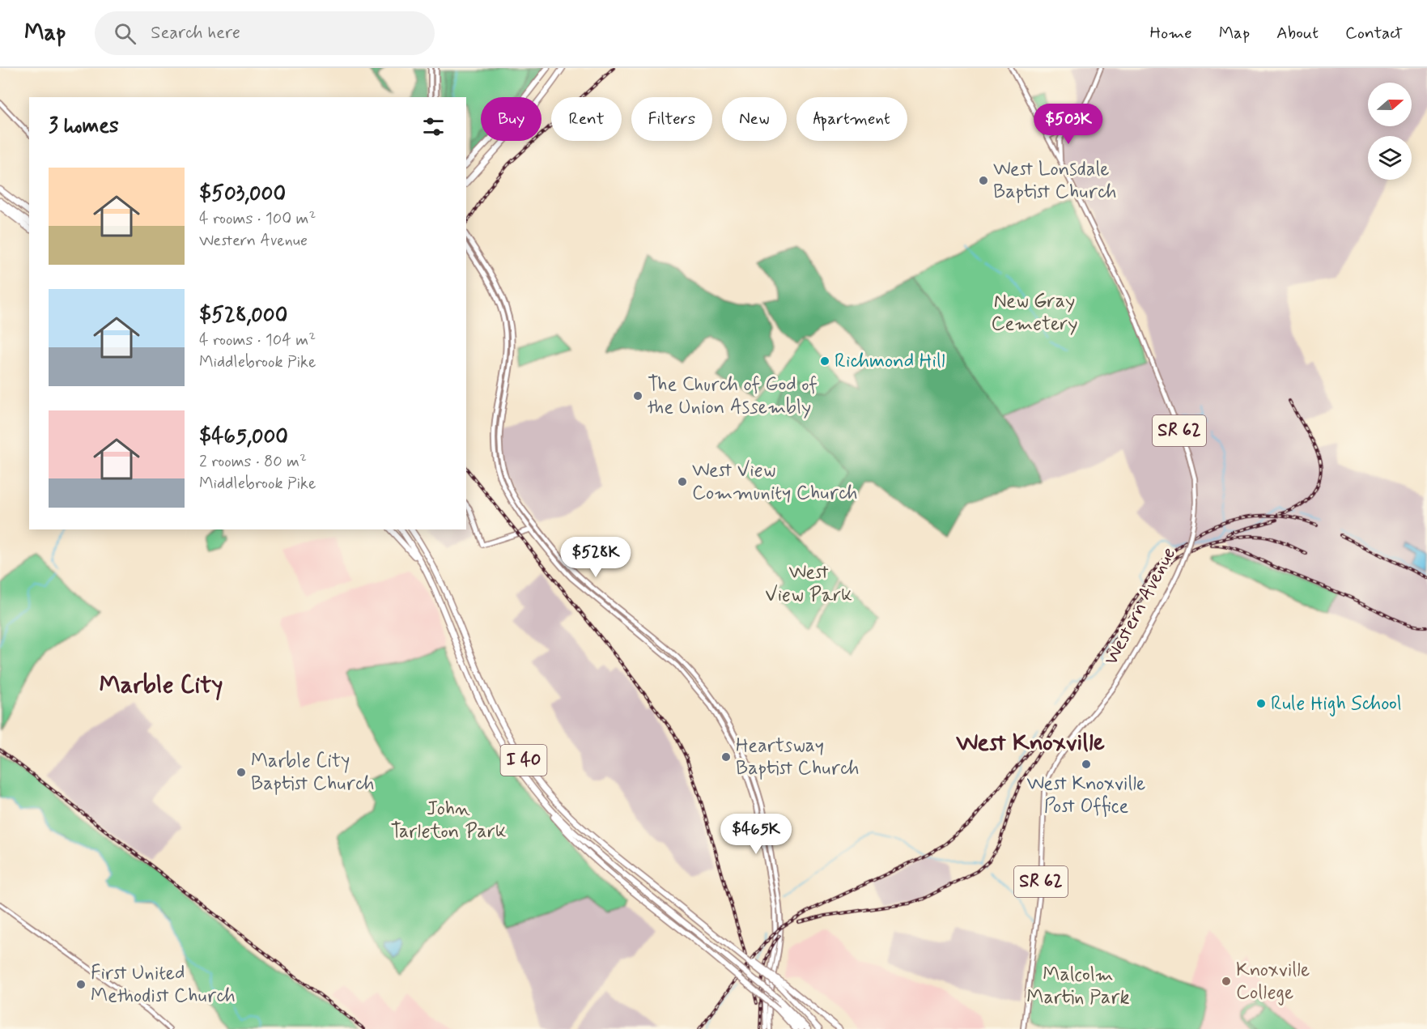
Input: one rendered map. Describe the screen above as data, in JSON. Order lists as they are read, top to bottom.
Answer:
{
  "streets": {
    "highway": ["I 40"],
    "main road": ["SR 62", "Western Avenue"]
  },
  "districts": ["Marble City", "West Knoxville"],
  "parks": [
    "New Gray Cemetery",
    "West View Park",
    "John Tarleton Park",
    "Malcolm Martin Park"
  ],
  "places": [
    "West Lonsdale Baptist Church",
    "Richmond Hill",
    "The Church of God of the Union Assembly",
    "West View Community Church",
    "Rule High School",
    "Heartsway Baptist Church",
    "West Knoxville Post Office",
    "Marble City Baptist Church",
    "Knoxville College",
    "First United Methodist Church"
  ],
  "north": "right",
  "page": {
    "header": "Map",
    "search": "Search here",
    "nav": [
      "Home",
      "Map",
      "About",
      "Contact"
    ],
    "chip": [
      "Buy",
      "Rent",
      "Filters",
      "New",
      "Apartment"
    ],
    "heading": "3 homes",
    "price": ["$503K", "$528K", "$465K"],
    "list": [
      {
        "name": "$503,000",
        "note": "4 rooms · 100 m² · Western Avenue"
      },
      {
        "name": "$528,000",
        "note": "4 rooms · 104 m² · Middlebrook Pike"
      },
      {
        "name": "$465,000",
        "note": "2 rooms · 80 m² · Middlebrook Pike"
      }
    ]
  }
}
